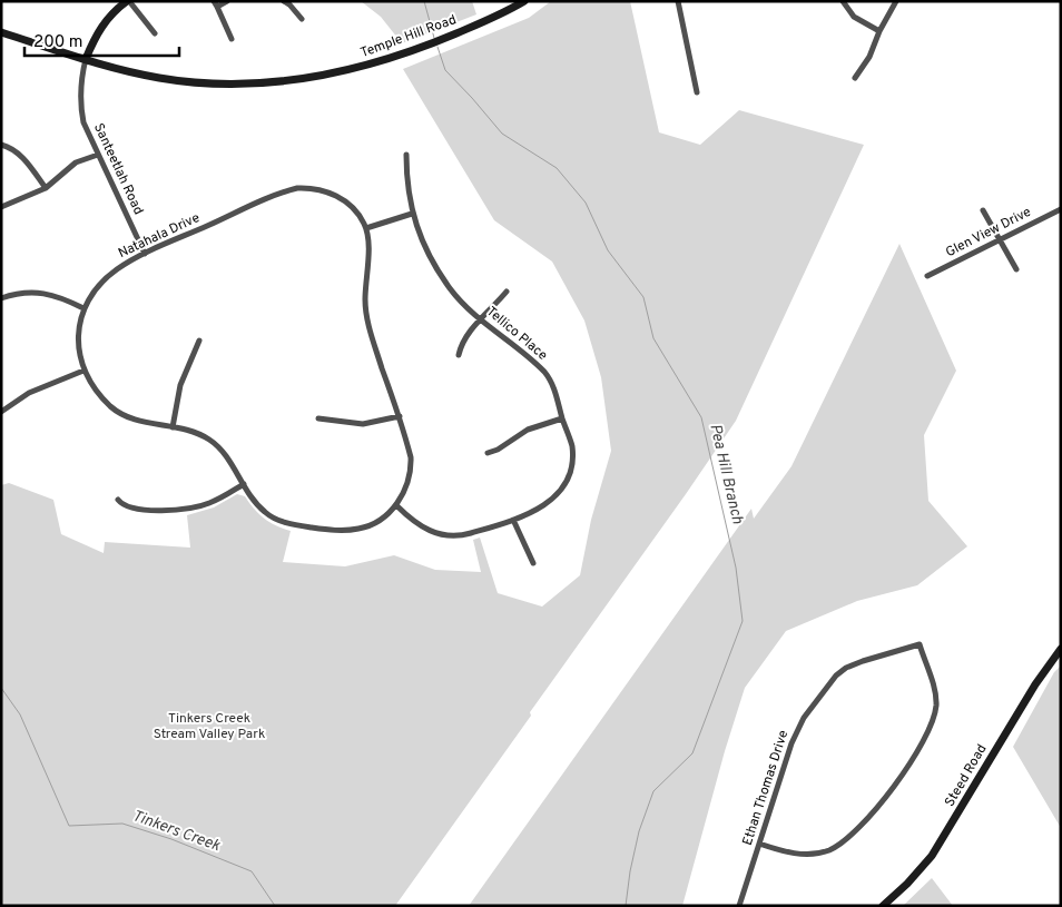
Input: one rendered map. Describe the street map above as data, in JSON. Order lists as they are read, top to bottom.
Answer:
{
  "streets": {
    "main road": ["Temple Hill Road", "Steed Road"],
    "street": [
      "Santeetlah Road",
      "Glen View Drive",
      "Natahala Drive",
      "Tellico Place",
      "Ethan Thomas Drive"
    ]
  },
  "crossings": [
    ["Temple Hill Road", "Santeetlah Road"],
    ["Santeetlah Road", "Natahala Drive"],
    ["Natahala Drive", "Tellico Place"]
  ],
  "water": ["Pea Hill Branch", "Tinkers Creek"],
  "parks": ["Tinkers Creek Stream Valley Park"],
  "scale_bar": "200 m"
}
